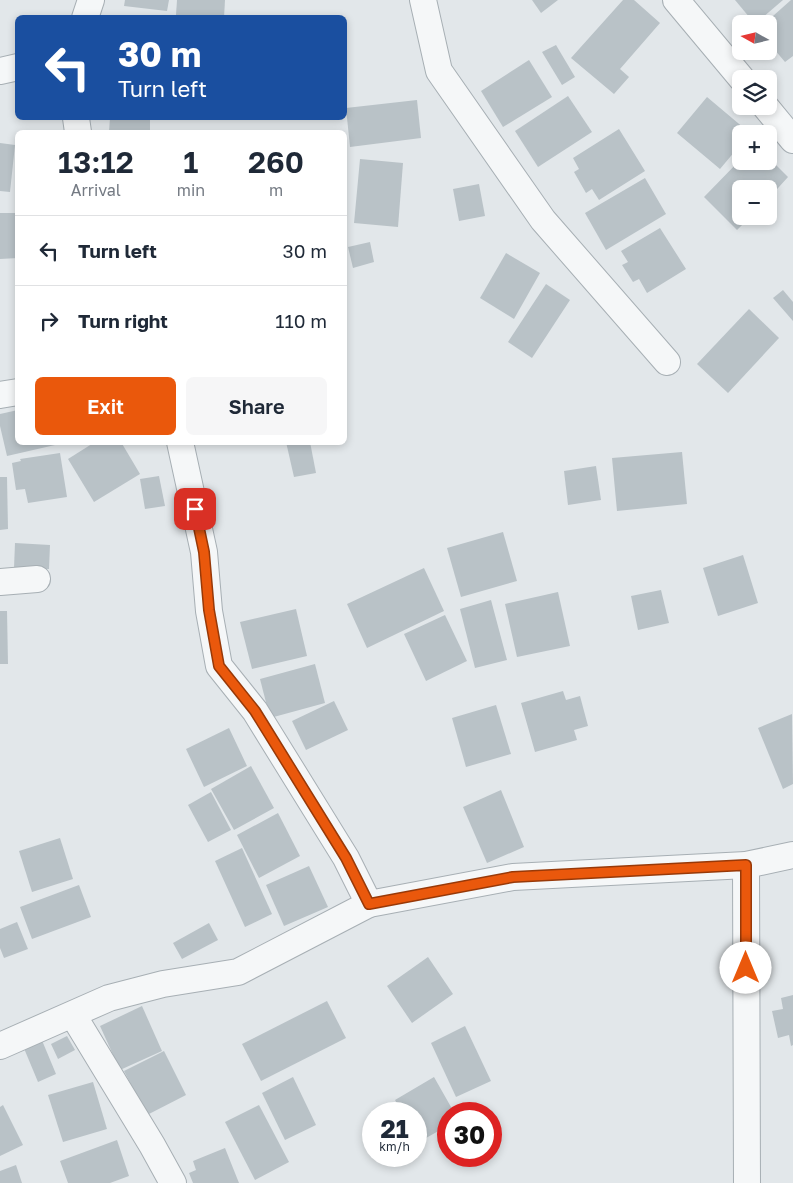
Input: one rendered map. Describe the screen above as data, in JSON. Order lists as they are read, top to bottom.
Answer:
{
  "north": "left",
  "page": {
    "map_buttons": ["+", "−"],
    "turn": ["30 m", "Turn left"],
    "eta": [
      "13:12",
      "Arrival",
      "1",
      "min",
      "260",
      "m"
    ],
    "list": [
      {
        "name": "Turn left",
        "value": "30 m"
      },
      {
        "name": "Turn right",
        "value": "110 m"
      }
    ],
    "buttons": ["Exit", "Share"],
    "speed": "21 km/h",
    "limit": "30"
  }
}
